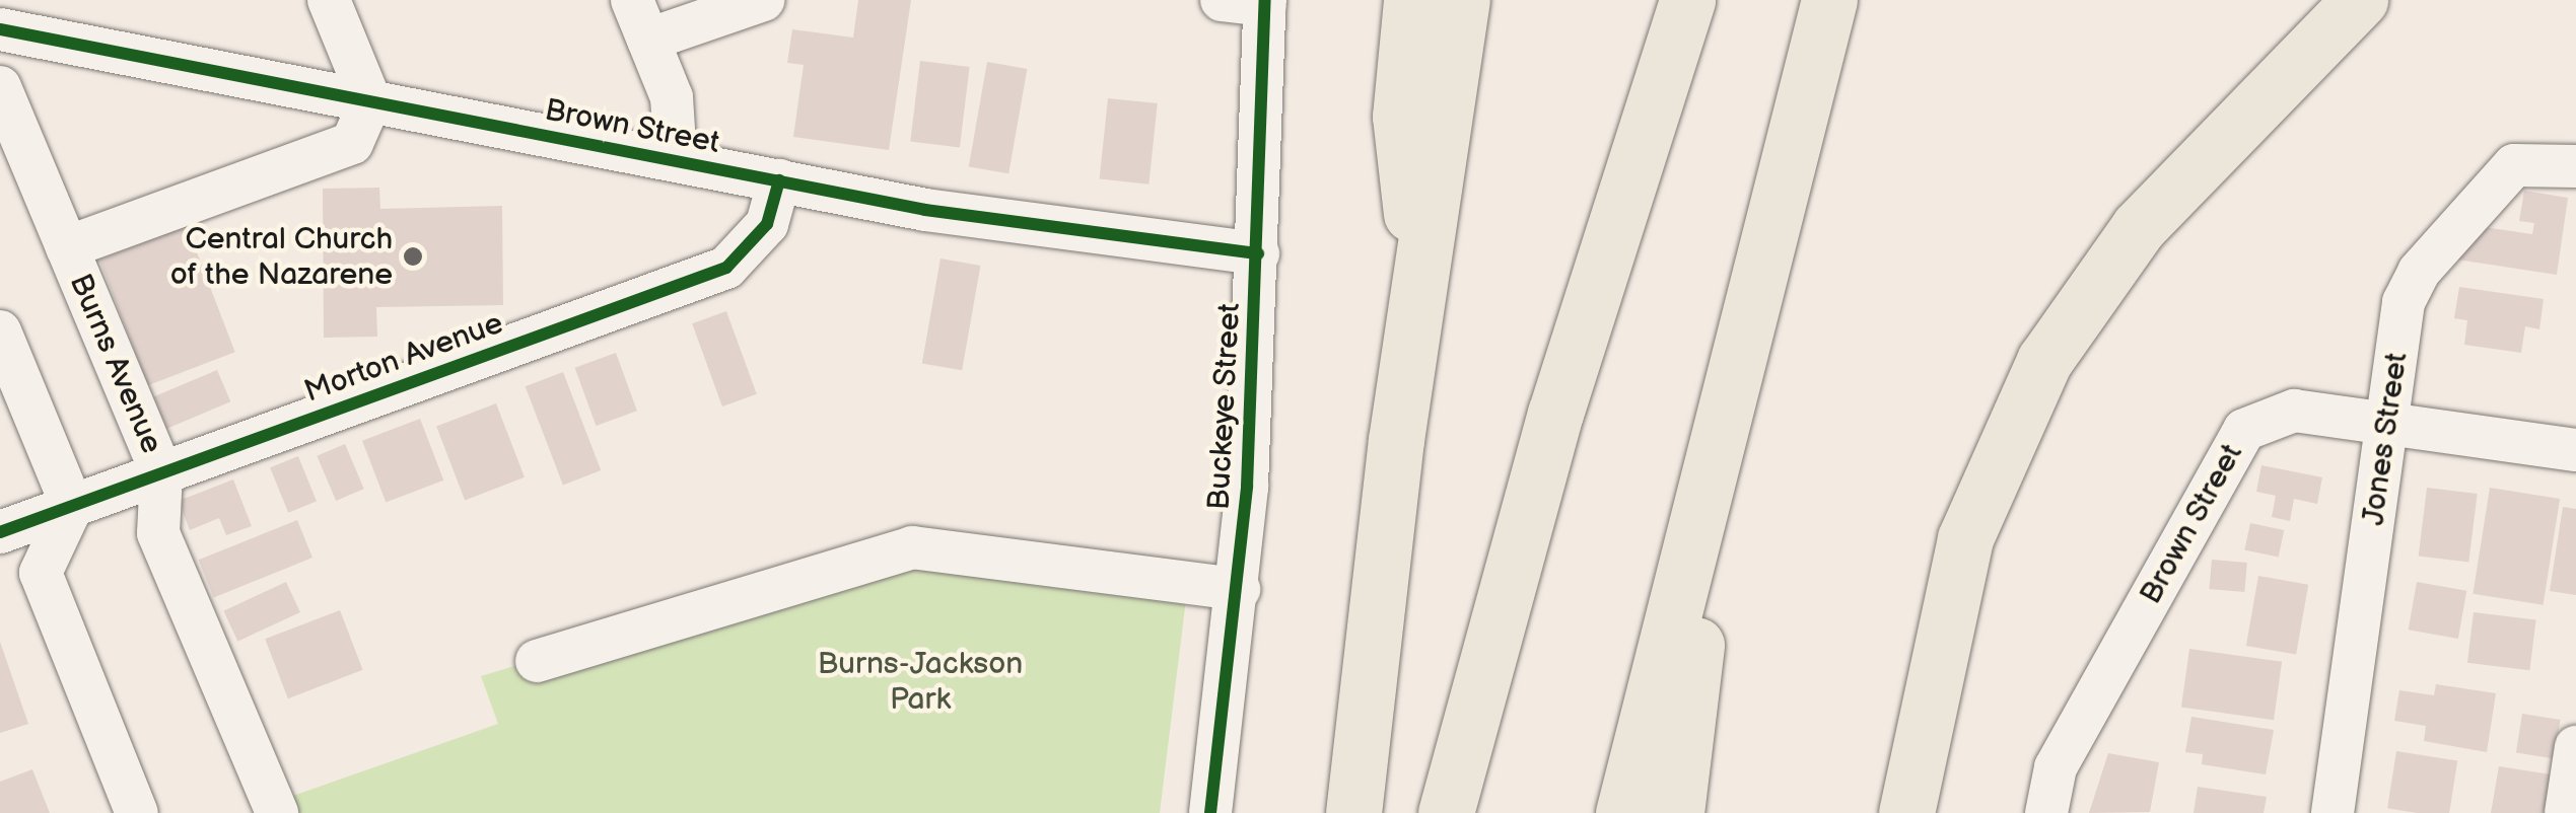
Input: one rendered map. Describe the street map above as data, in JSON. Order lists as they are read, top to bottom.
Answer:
{
  "streets": {
    "street": [
      "Brown Street",
      "Morton Avenue",
      "Burns Avenue",
      "Buckeye Street",
      "Jones Street"
    ]
  },
  "crossings": [
    ["Brown Street", "Morton Avenue"],
    ["Brown Street", "Buckeye Street"],
    ["Brown Street", "Jones Street"],
    ["Morton Avenue", "Burns Avenue"]
  ],
  "parks": ["Burns-Jackson Park"],
  "places": ["Central Church of the Nazarene"]
}
